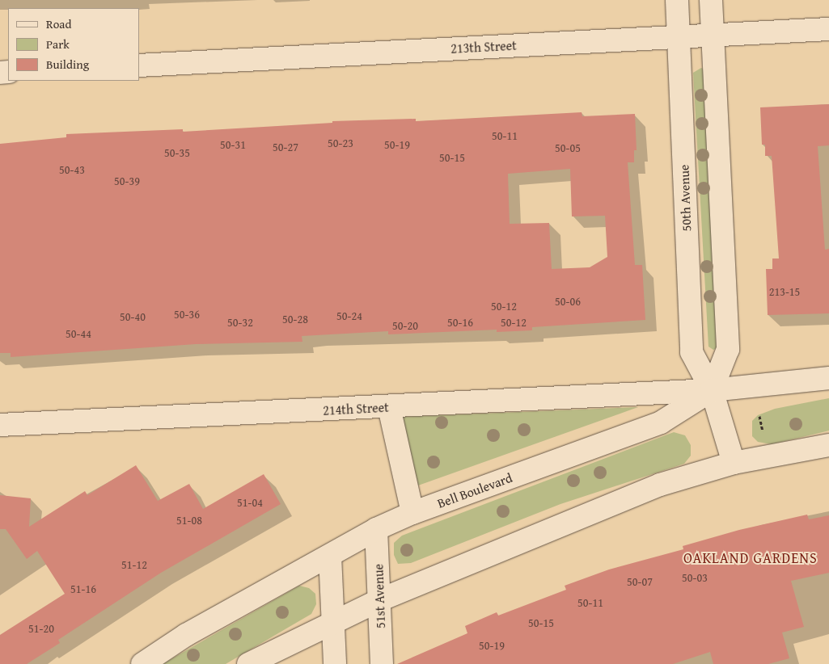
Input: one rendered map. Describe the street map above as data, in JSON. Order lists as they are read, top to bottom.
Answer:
{
  "streets": {
    "street": [
      "213th Street",
      "50th Avenue",
      "214th Street",
      "Bell Boulevard",
      "51st Avenue"
    ]
  },
  "crossings": [
    ["213th Street", "50th Avenue"],
    ["50th Avenue", "214th Street"],
    ["50th Avenue", "Bell Boulevard"],
    ["214th Street", "Bell Boulevard"],
    ["Bell Boulevard", "51st Avenue"]
  ],
  "districts": ["OAKLAND GARDENS"],
  "house_numbers": [
    "50-11",
    "50-23",
    "50-31",
    "50-19",
    "50-27",
    "50-05",
    "50-35",
    "50-15",
    "50-43",
    "50-39",
    "213-15",
    "50-06",
    "50-12",
    "50-36",
    "50-24",
    "50-40",
    "50-28",
    "50-32",
    "50-16",
    "50-12",
    "50-20",
    "50-44",
    "51-04",
    "51-08",
    "51-12",
    "50-03",
    "50-07",
    "51-16",
    "50-11",
    "50-15",
    "51-20",
    "50-19"
  ],
  "legend": ["Road", "Park", "Building"]
}
